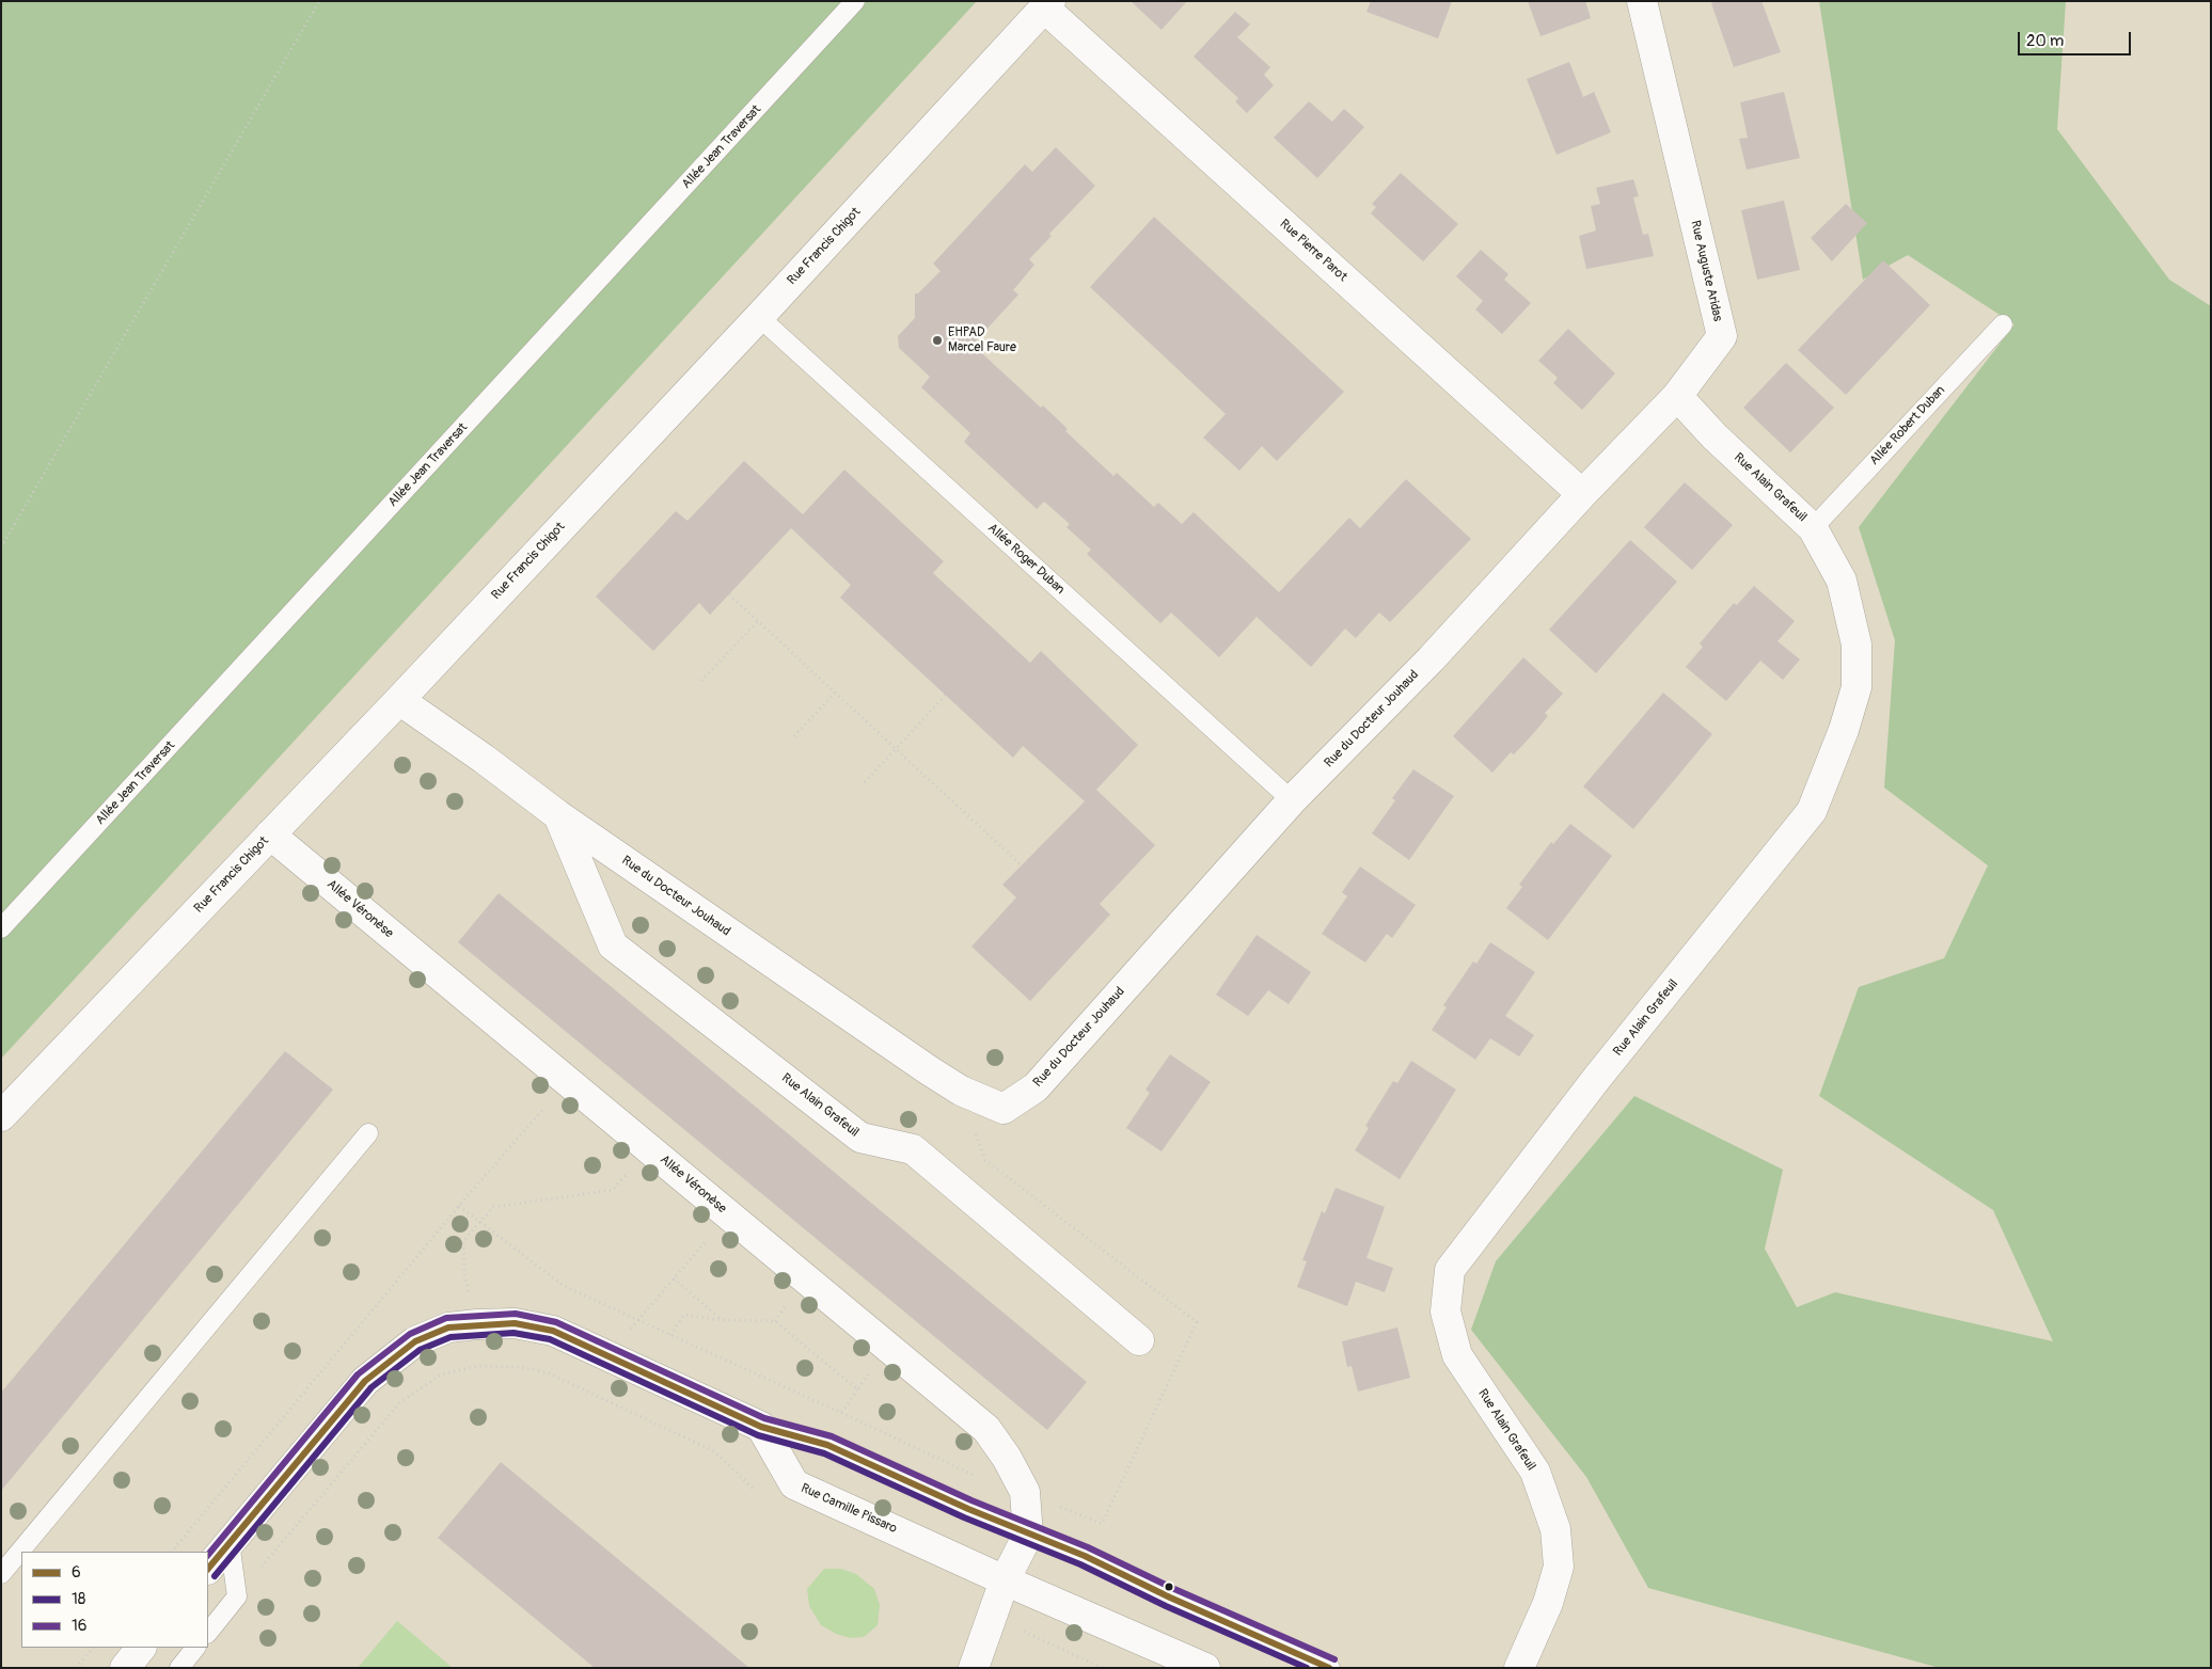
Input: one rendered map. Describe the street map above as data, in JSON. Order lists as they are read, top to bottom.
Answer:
{
  "streets": {
    "street": [
      "Rue Francis Chigot",
      "Rue Pierre Parot",
      "Rue Auguste Aridas",
      "Rue Alain Grafeuil",
      "Rue du Docteur Jouhaud",
      "Allée Véronèse",
      "Rue Camille Pissaro"
    ],
    "lane": ["Allée Jean Traversat", "Allée Robert Duban", "Allée Roger Duban"]
  },
  "crossings": [
    ["Rue Francis Chigot", "Rue Pierre Parot"],
    ["Rue Francis Chigot", "Allée Roger Duban"],
    ["Rue Francis Chigot", "Rue du Docteur Jouhaud"],
    ["Rue Francis Chigot", "Allée Véronèse"],
    ["Rue Pierre Parot", "Rue Auguste Aridas"],
    ["Rue Pierre Parot", "Rue du Docteur Jouhaud"],
    ["Rue Auguste Aridas", "Rue Alain Grafeuil"],
    ["Rue Auguste Aridas", "Rue du Docteur Jouhaud"],
    ["Allée Robert Duban", "Rue Alain Grafeuil"],
    ["Rue Alain Grafeuil", "Rue du Docteur Jouhaud"],
    ["Allée Roger Duban", "Rue du Docteur Jouhaud"]
  ],
  "places": ["EHPAD Marcel Faure"],
  "lines": ["transit line 16", "transit line 6", "transit line 18"],
  "legend": ["6", "18", "16"],
  "scale_bar": "20 m"
}
